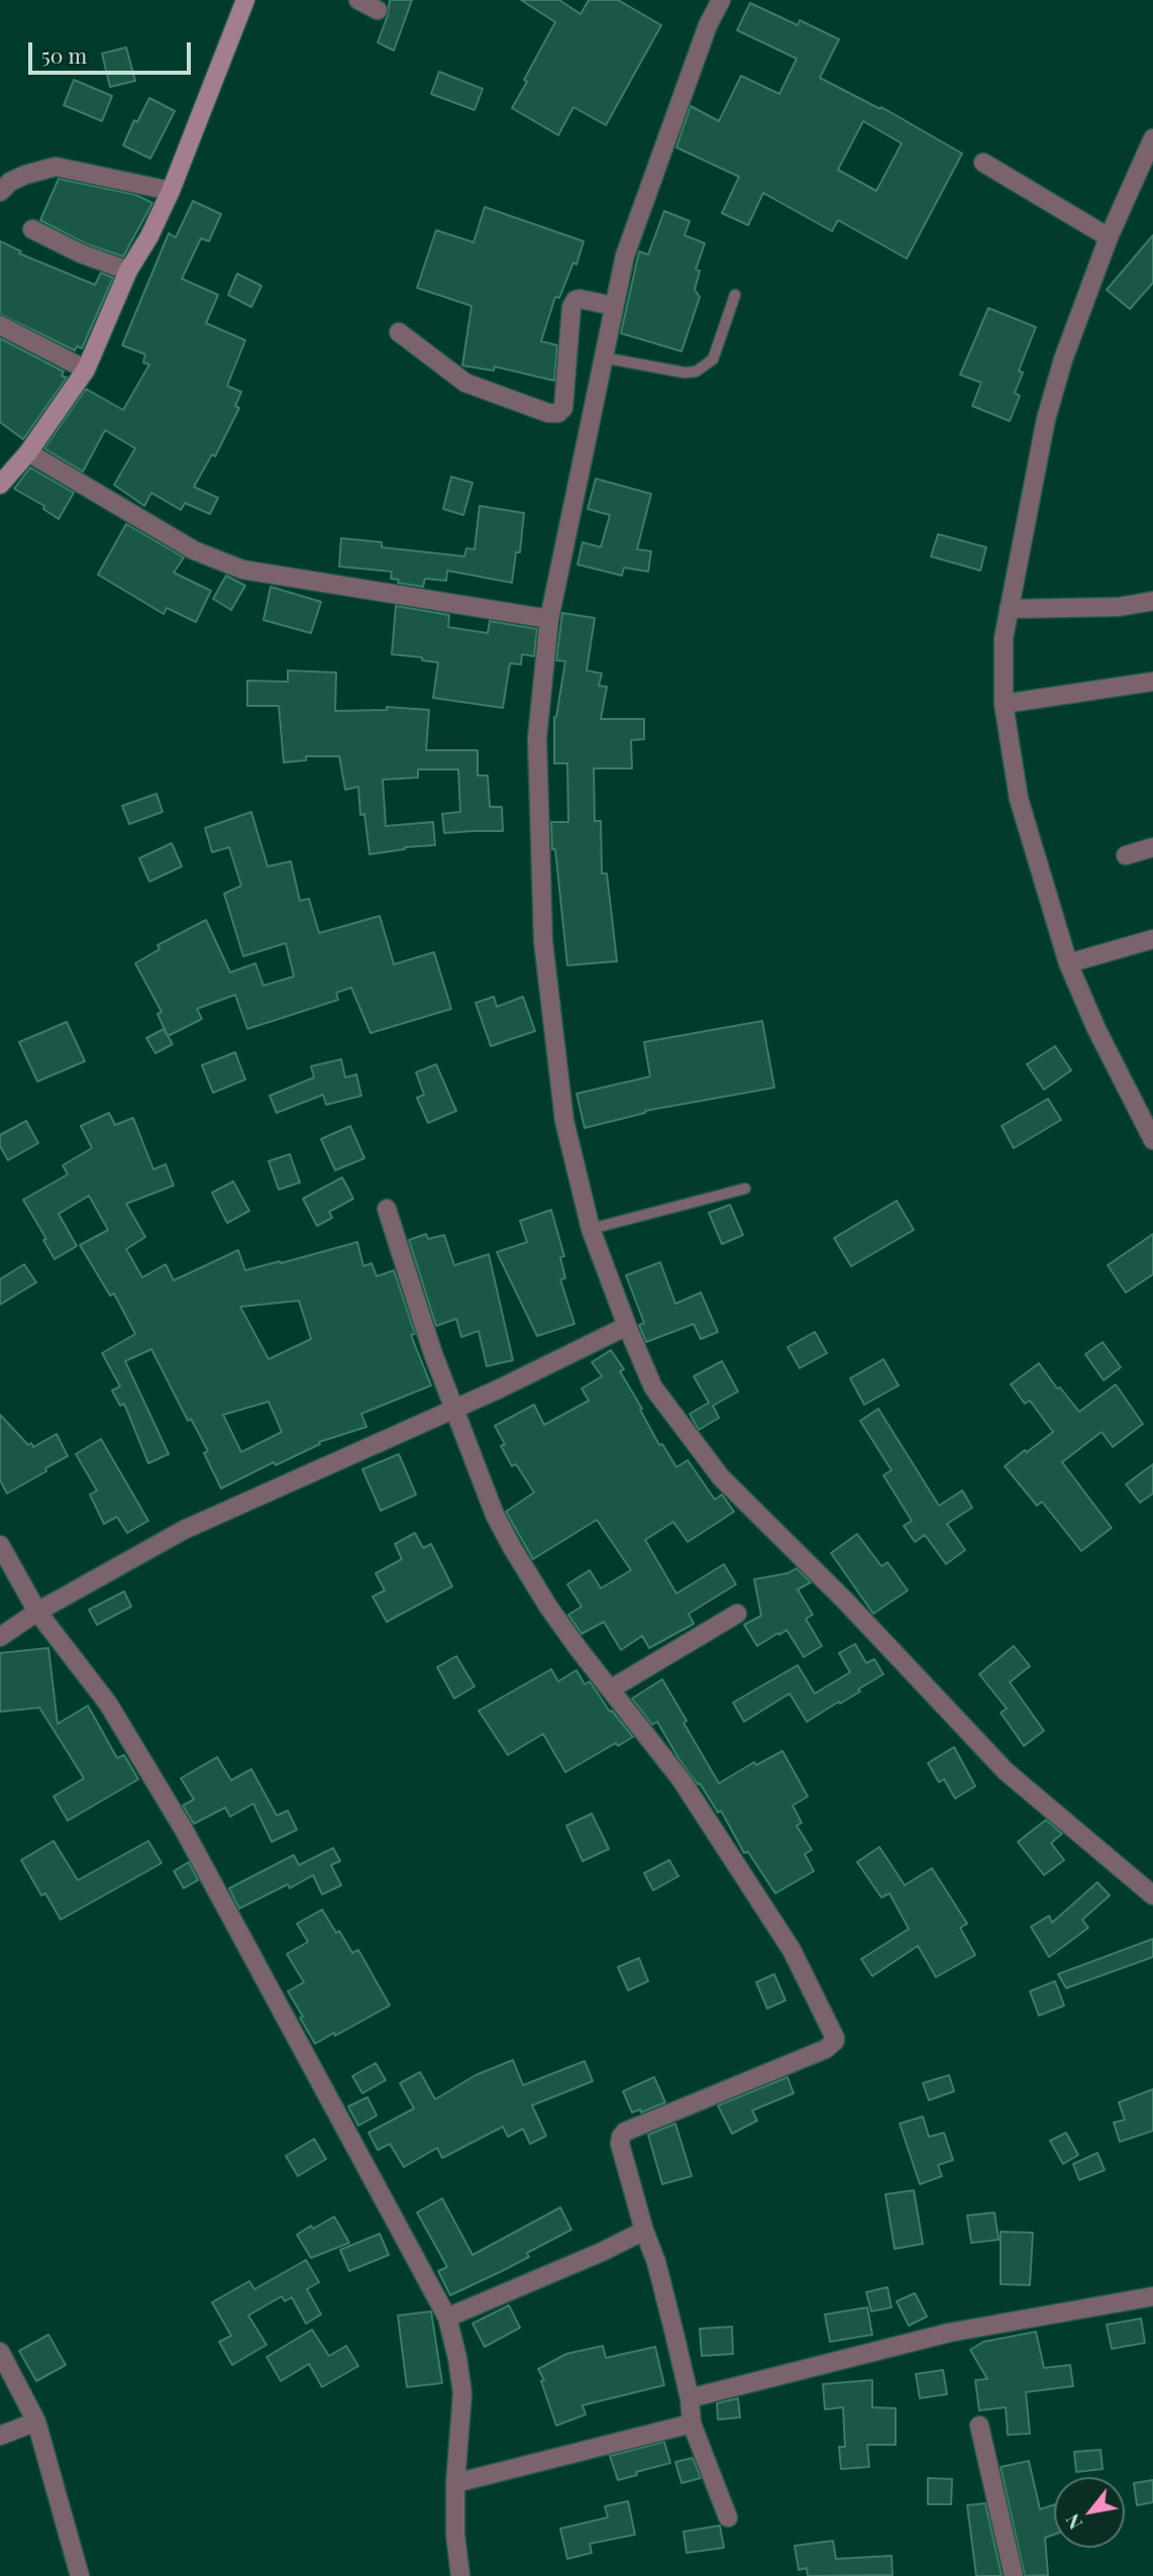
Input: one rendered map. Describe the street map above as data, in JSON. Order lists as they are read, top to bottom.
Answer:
{
  "scale_bar": "50 m",
  "north": "bottom left"
}
